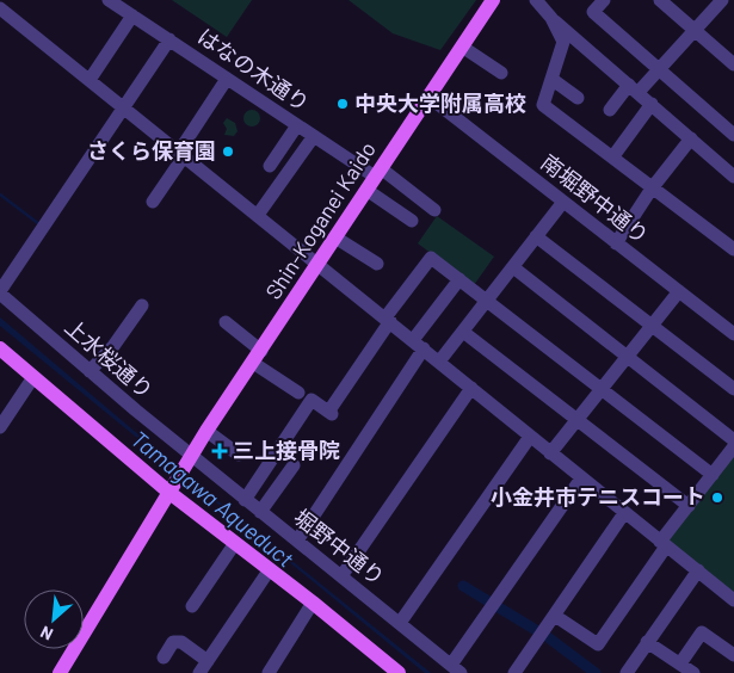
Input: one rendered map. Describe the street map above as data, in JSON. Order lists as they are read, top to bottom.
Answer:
{
  "streets": {
    "main road": ["Shin-Koganei Kaido"],
    "street": [
      "はなの木通り",
      "南堀野中通り",
      "上水桜通り",
      "堀野中通り"
    ]
  },
  "crossings": [
    ["はなの木通り", "Shin-Koganei Kaido"],
    ["南堀野中通り", "Shin-Koganei Kaido"],
    ["Shin-Koganei Kaido", "上水桜通り"],
    ["Shin-Koganei Kaido", "堀野中通り"],
    ["上水桜通り", "堀野中通り"]
  ],
  "water": ["Tamagawa Aqueduct"],
  "places": {
    "other": ["中央大学附属高校", "さくら保育園", "小金井市テニスコート"],
    "health": ["三上接骨院"]
  },
  "north": "bottom left"
}
